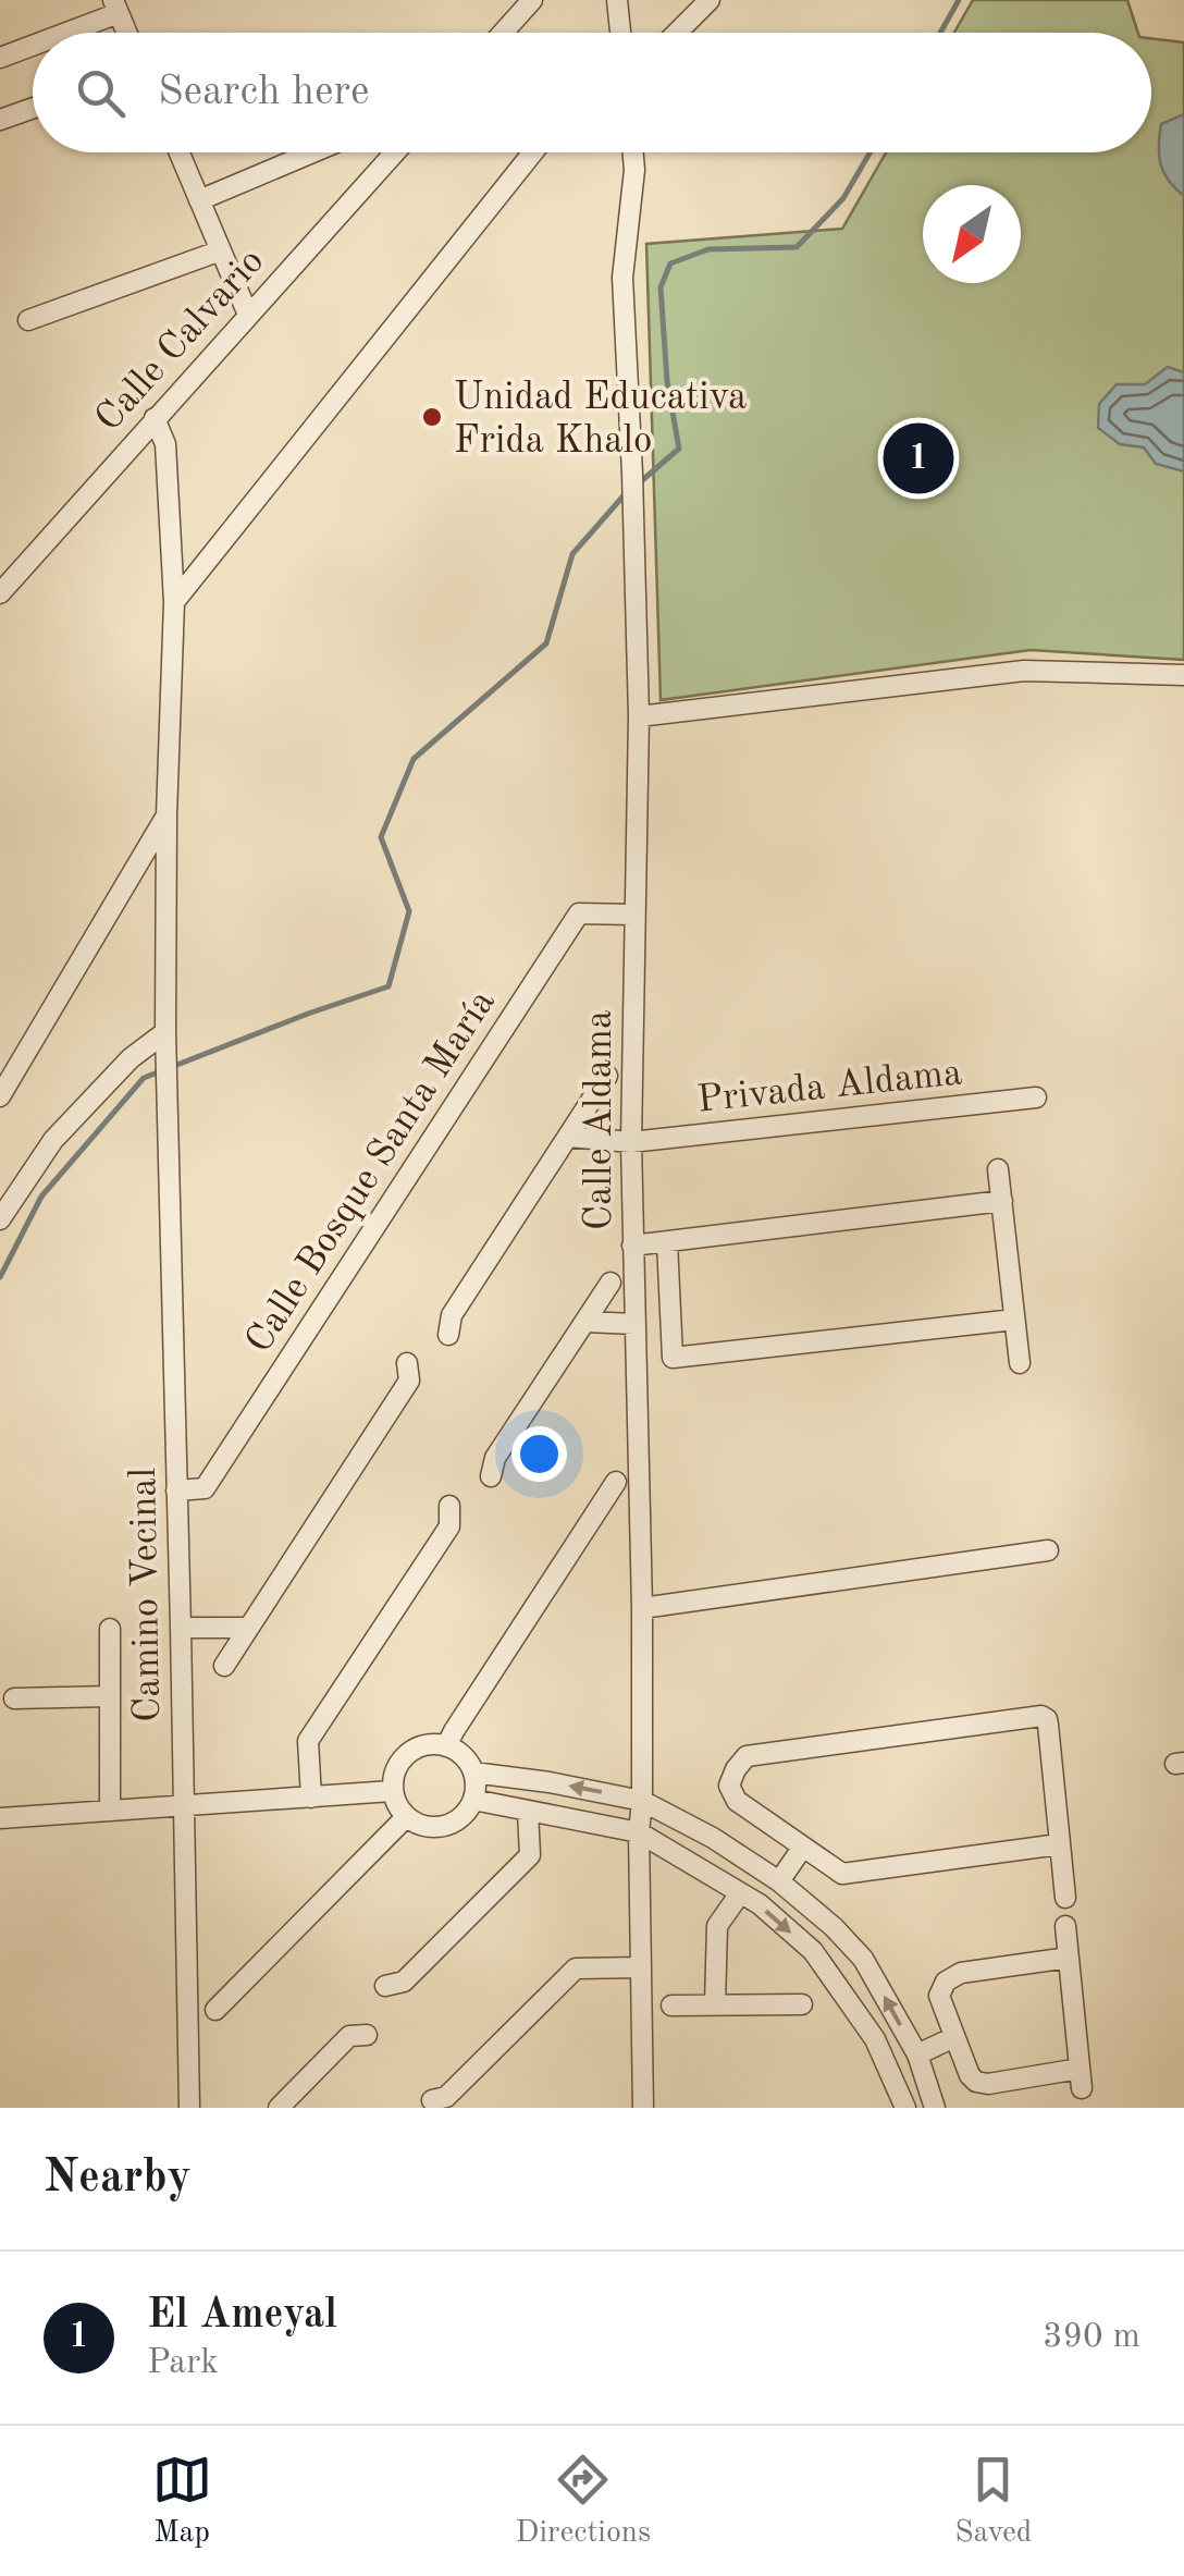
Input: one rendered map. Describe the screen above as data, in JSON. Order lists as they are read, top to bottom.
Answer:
{
  "streets": {
    "street": [
      "Calle Calvario",
      "Privada Aldama",
      "Calle Aldama",
      "Calle Bosque Santa María",
      "Camino Vecinal"
    ]
  },
  "crossings": [
    ["Privada Aldama", "Calle Aldama"],
    ["Calle Aldama", "Calle Bosque Santa María"],
    ["Calle Bosque Santa María", "Camino Vecinal"]
  ],
  "places": ["Unidad Educativa Frida Khalo"],
  "north": "bottom left",
  "page": {
    "search": "Search here",
    "pins": "1",
    "heading": "Nearby",
    "list": [
      {
        "mark": "1",
        "name": "El Ameyal",
        "note": "Park",
        "value": "390 m"
      }
    ],
    "nav": ["Map", "Directions", "Saved"]
  }
}
